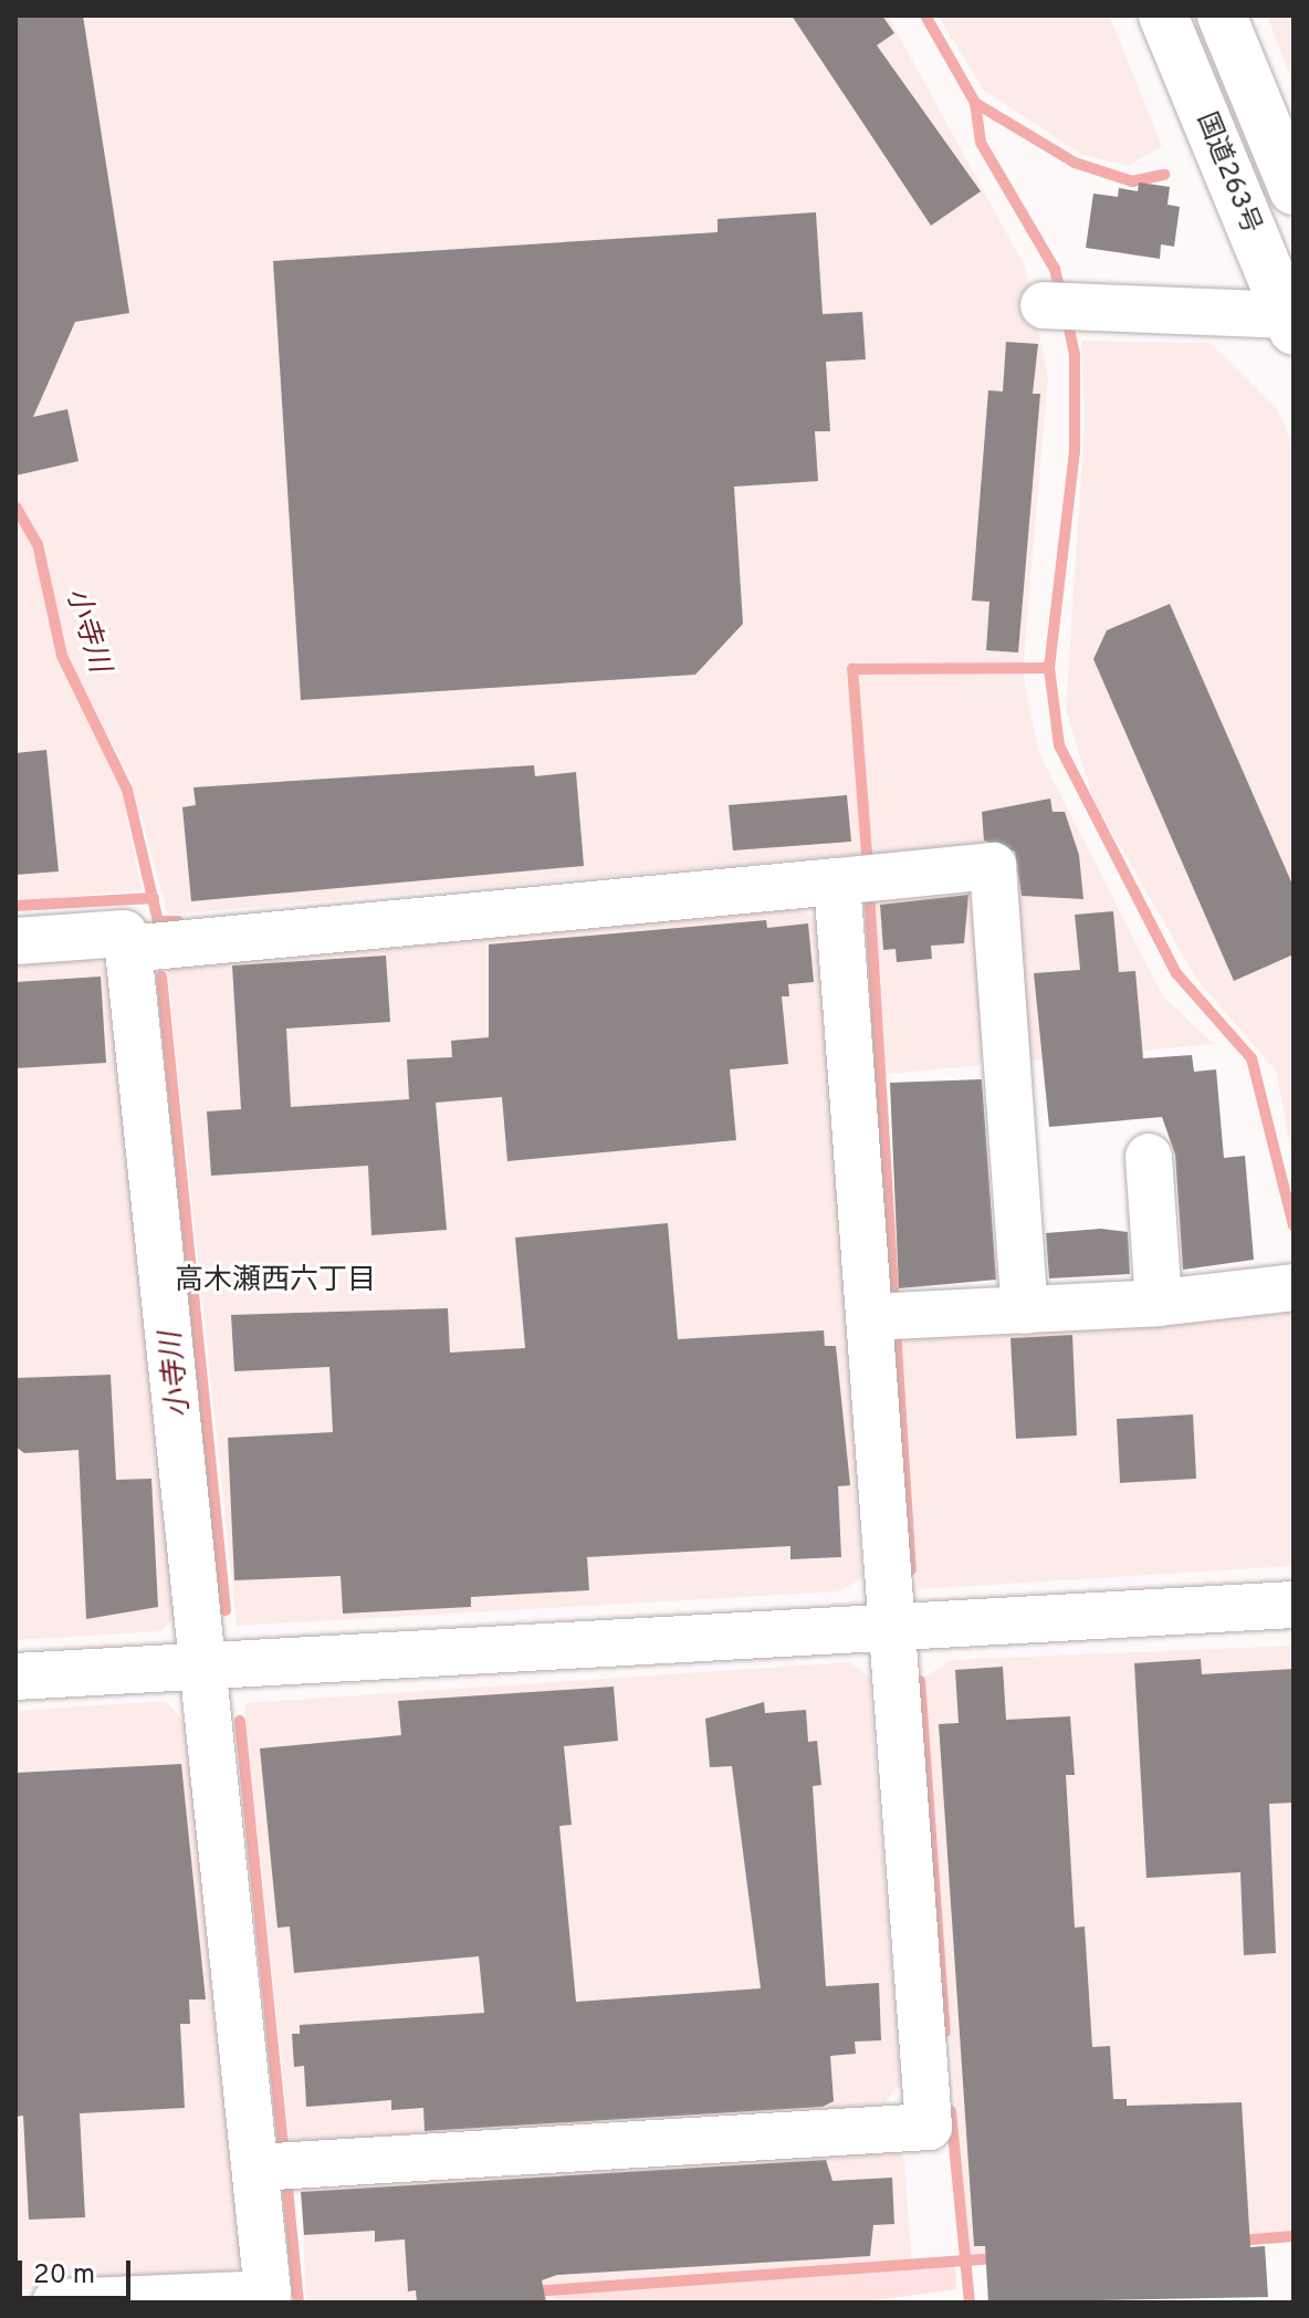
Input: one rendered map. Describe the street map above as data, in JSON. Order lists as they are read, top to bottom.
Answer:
{
  "streets": {
    "highway": ["国道263号"]
  },
  "districts": ["高木瀬西六丁目"],
  "water": ["小寺川"],
  "scale_bar": "20 m"
}
